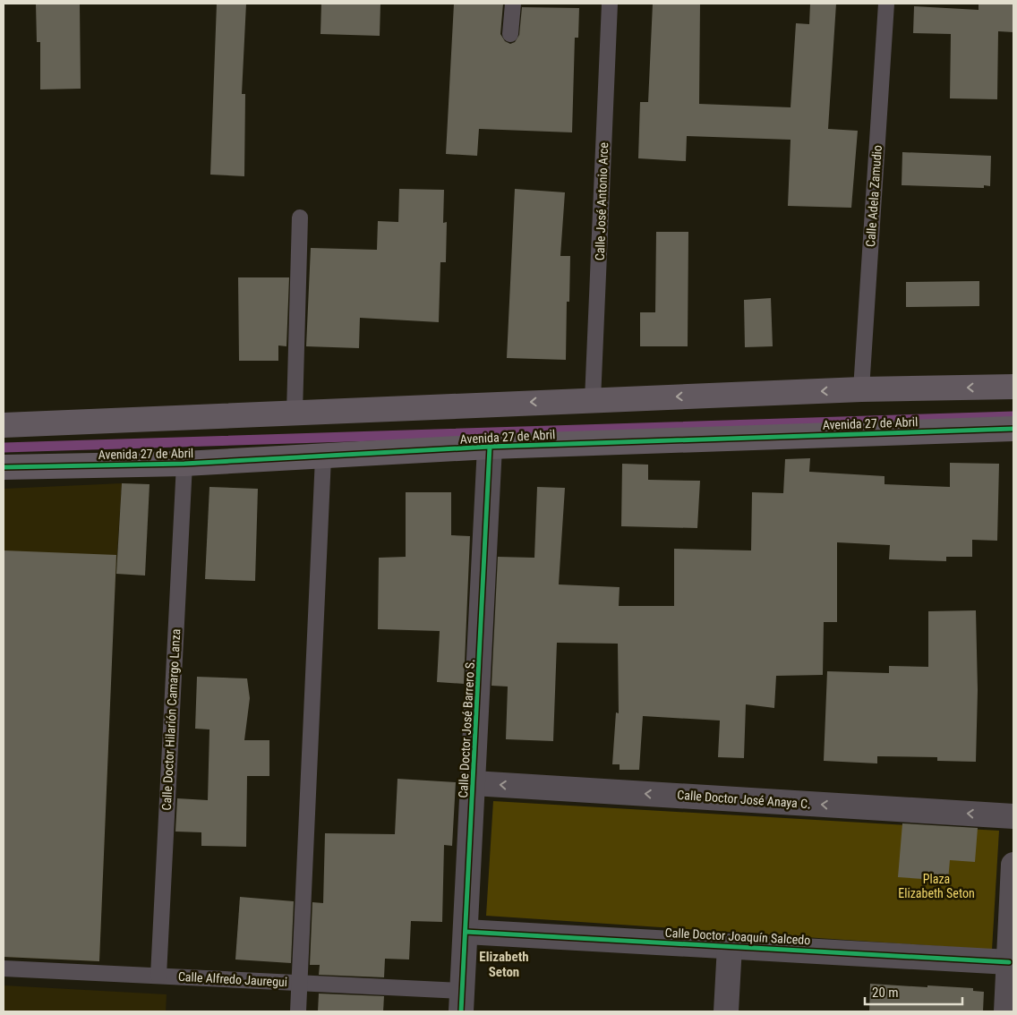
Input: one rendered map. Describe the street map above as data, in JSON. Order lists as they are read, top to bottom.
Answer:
{
  "streets": {
    "street": [
      "Avenida 27 de Abril",
      "Calle Doctor José Barrero S.",
      "Calle Doctor José Anaya C.",
      "Calle Doctor Joaquín Salcedo"
    ],
    "lane": [
      "Calle Adela Zamudio",
      "Calle José Antonio Arce",
      "Calle Doctor Hilarión Camargo Lanza",
      "Calle Alfredo Jauregui"
    ]
  },
  "crossings": [
    ["Avenida 27 de Abril", "Calle Doctor Hilarión Camargo Lanza"],
    ["Avenida 27 de Abril", "Calle Doctor José Barrero S."],
    ["Calle Doctor Hilarión Camargo Lanza", "Calle Alfredo Jauregui"],
    ["Calle Doctor José Barrero S.", "Calle Doctor José Anaya C."],
    ["Calle Doctor José Barrero S.", "Calle Doctor Joaquín Salcedo"],
    ["Calle Doctor José Barrero S.", "Calle Alfredo Jauregui"]
  ],
  "one_way": ["Calle Doctor José Anaya C."],
  "districts": ["Elizabeth Seton"],
  "parks": ["Plaza Elizabeth Seton"],
  "scale_bar": "20 m"
}
